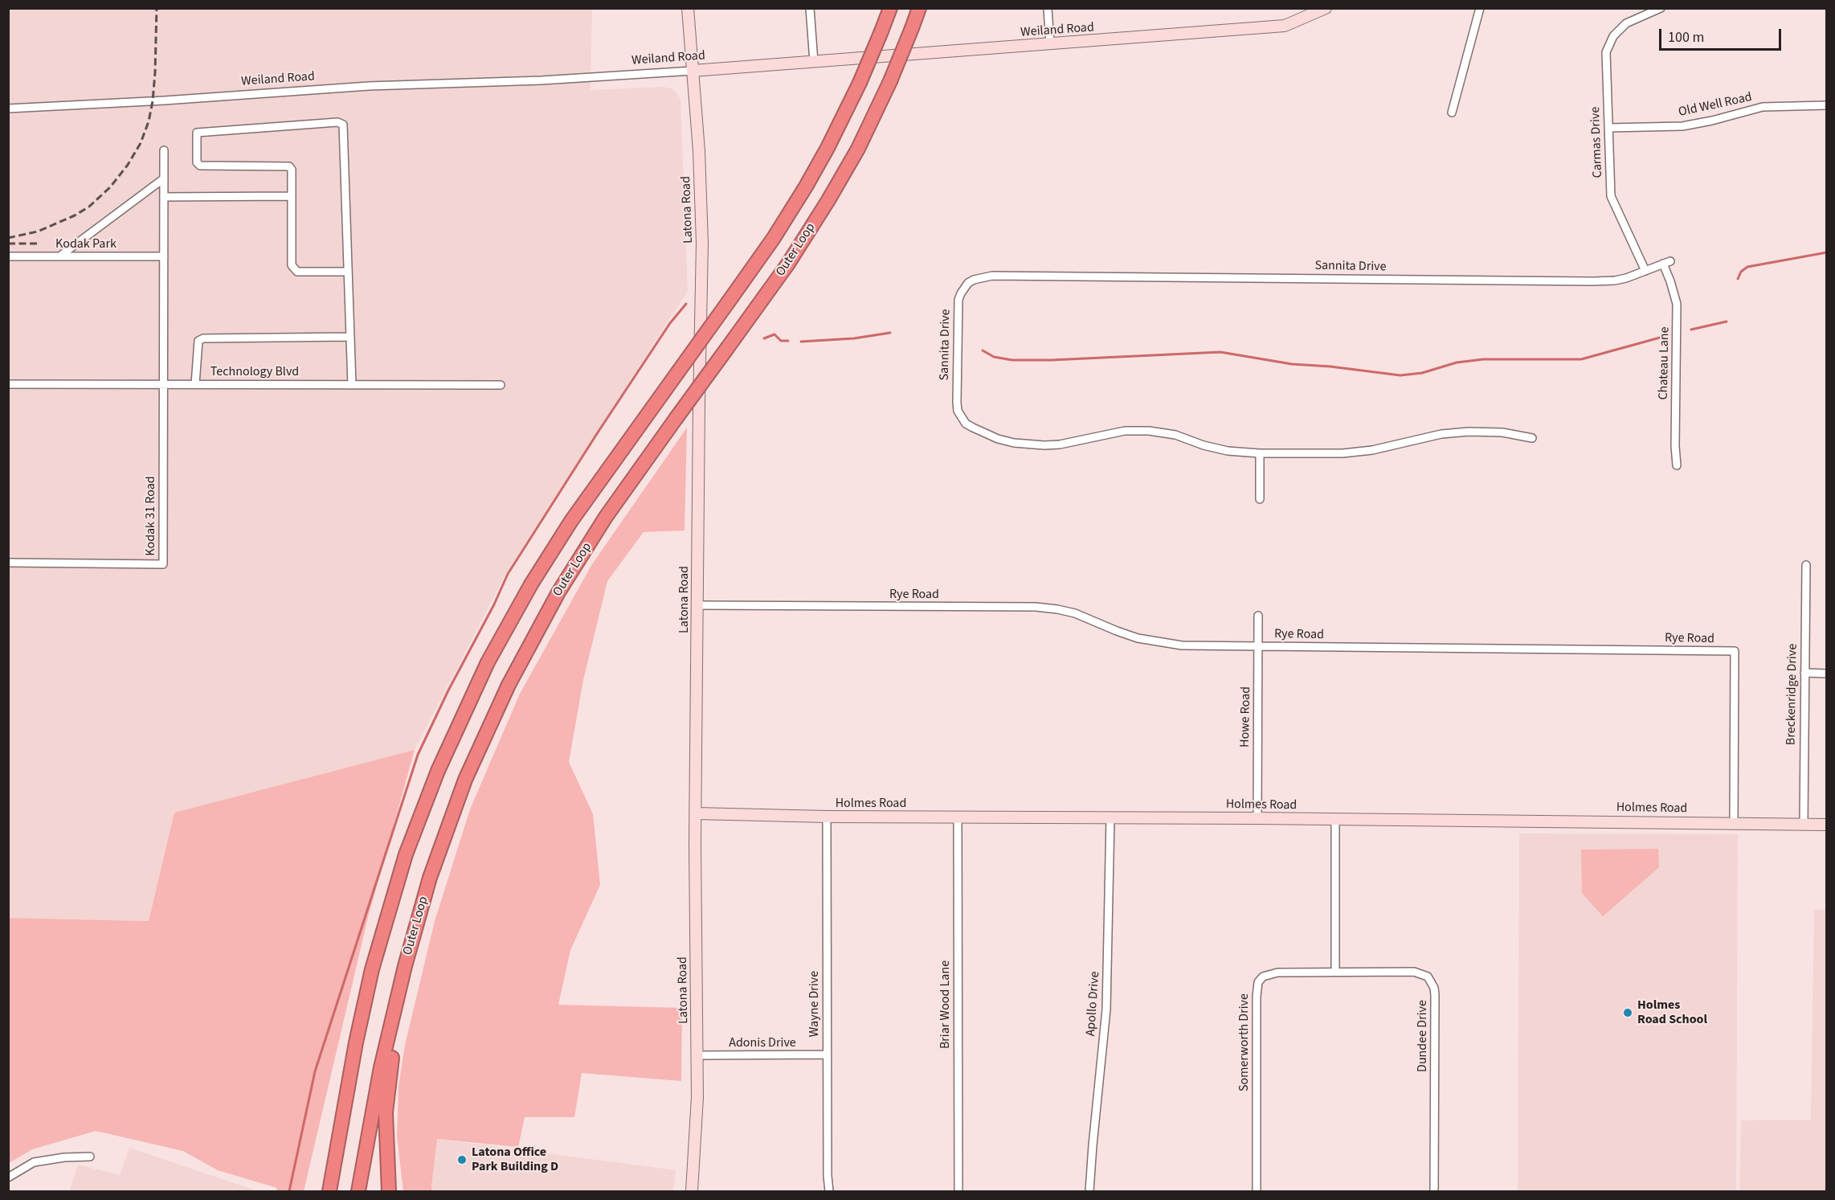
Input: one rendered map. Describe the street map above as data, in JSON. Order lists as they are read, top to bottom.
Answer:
{
  "streets": {
    "highway": ["Outer Loop"],
    "street": [
      "Weiland Road",
      "Old Well Road",
      "Carmas Drive",
      "Latona Road",
      "Kodak Park",
      "Sannita Drive",
      "Chateau Lane",
      "Technology Blvd",
      "Kodak 31 Road",
      "Rye Road",
      "Breckenridge Drive",
      "Howe Road",
      "Holmes Road",
      "Wayne Drive",
      "Apollo Drive",
      "Briar Wood Lane",
      "Dundee Drive",
      "Somerworth Drive",
      "Adonis Drive"
    ]
  },
  "crossings": [
    ["Weiland Road", "Latona Road"],
    ["Old Well Road", "Carmas Drive"],
    ["Carmas Drive", "Sannita Drive"],
    ["Carmas Drive", "Chateau Lane"],
    ["Latona Road", "Rye Road"],
    ["Latona Road", "Holmes Road"],
    ["Latona Road", "Adonis Drive"],
    ["Kodak Park", "Kodak 31 Road"],
    ["Sannita Drive", "Chateau Lane"],
    ["Technology Blvd", "Kodak 31 Road"],
    ["Rye Road", "Howe Road"],
    ["Rye Road", "Holmes Road"],
    ["Breckenridge Drive", "Holmes Road"],
    ["Howe Road", "Holmes Road"],
    ["Holmes Road", "Wayne Drive"],
    ["Holmes Road", "Apollo Drive"],
    ["Holmes Road", "Briar Wood Lane"],
    ["Wayne Drive", "Adonis Drive"],
    ["Dundee Drive", "Somerworth Drive"]
  ],
  "places": ["Holmes Road School", "Latona Office Park Building D"],
  "scale_bar": "100 m"
}
